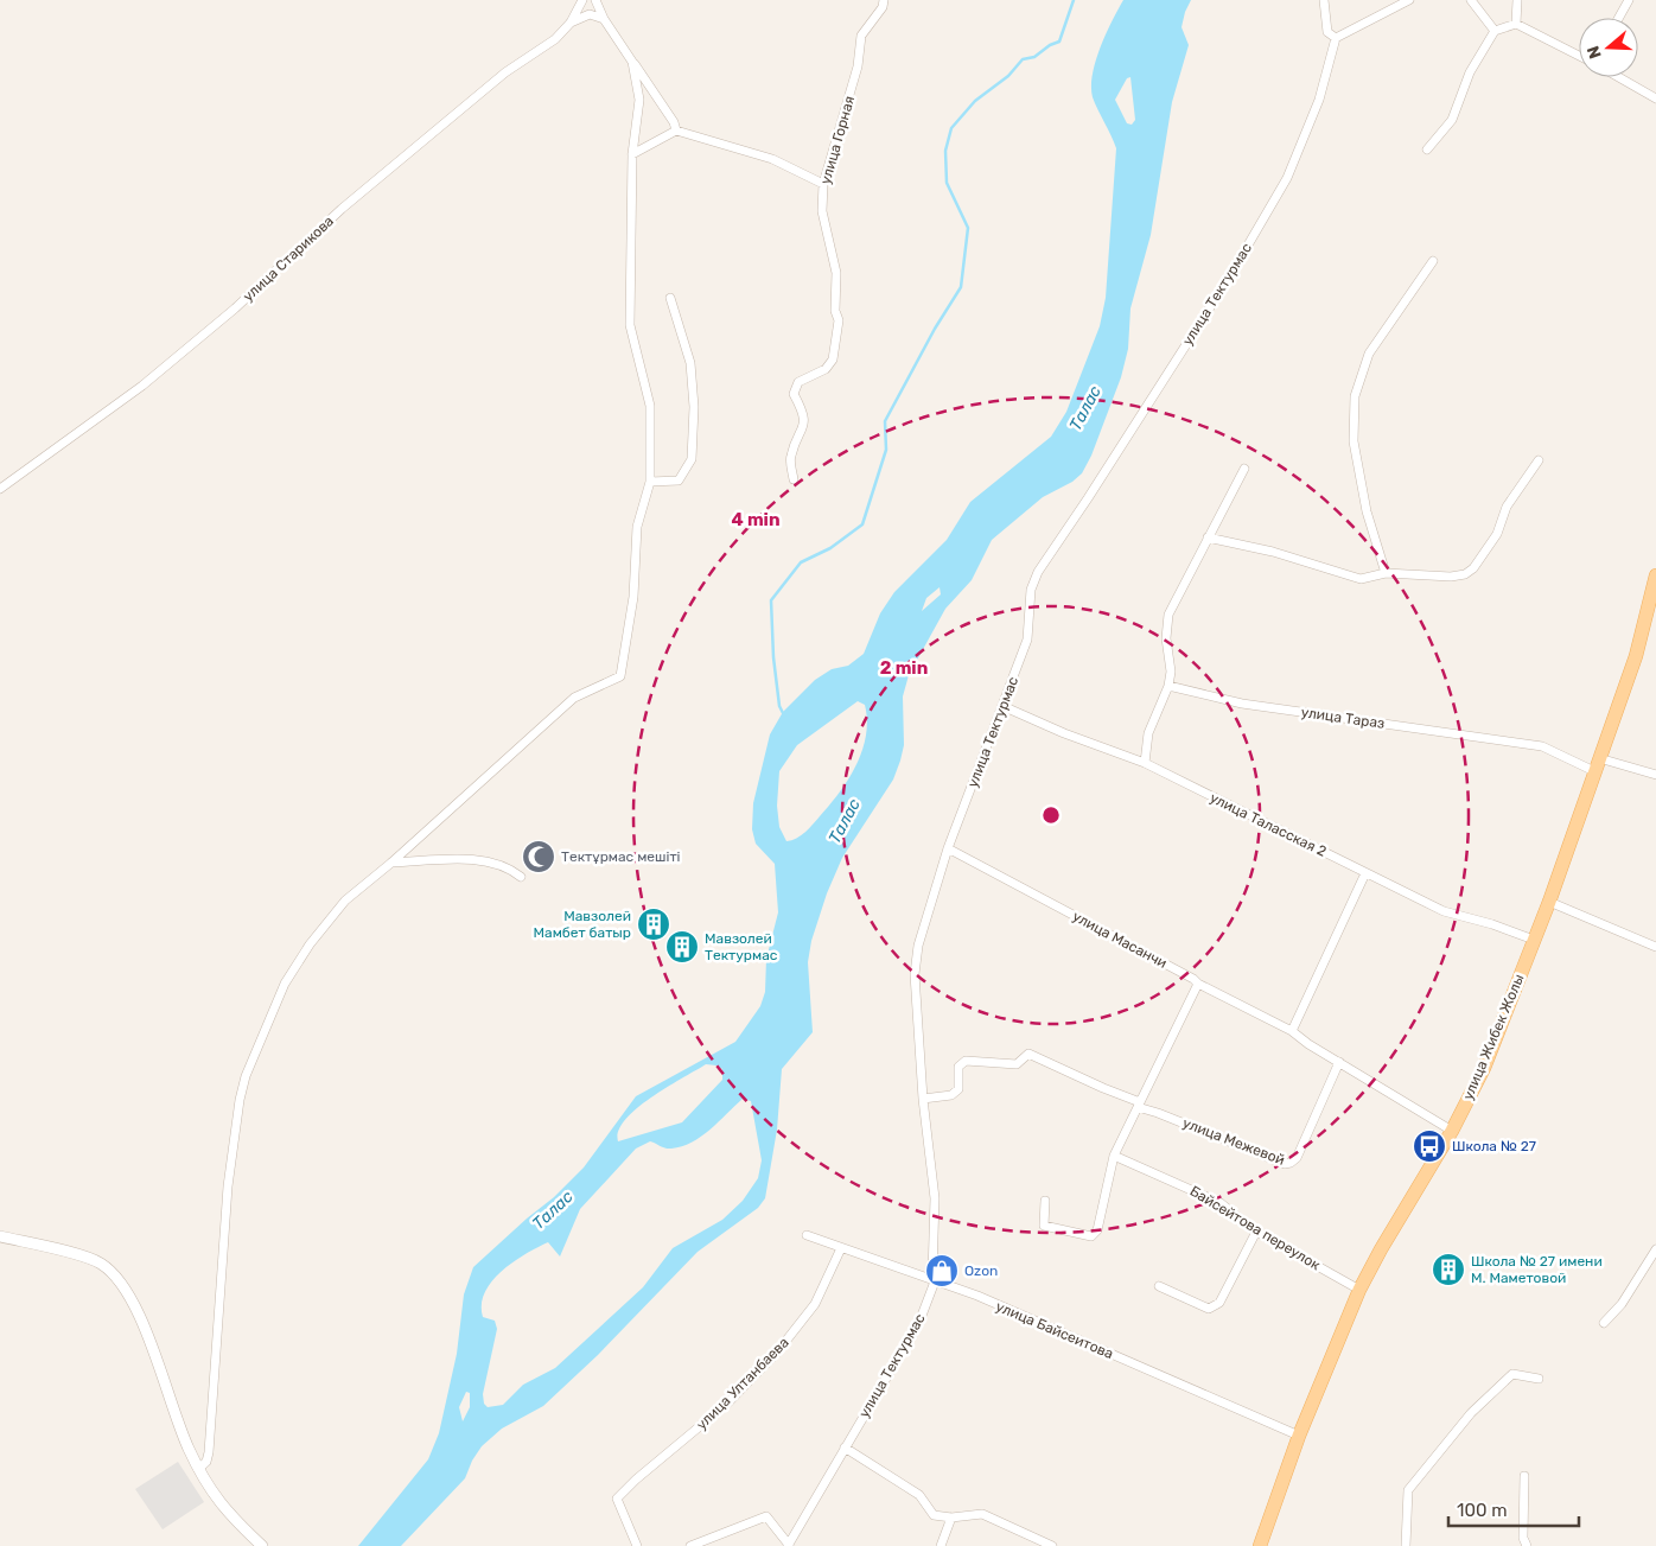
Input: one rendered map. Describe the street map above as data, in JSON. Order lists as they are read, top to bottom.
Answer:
{
  "streets": {
    "main road": ["улица Жибек Жолы"],
    "street": [
      "улица Горная",
      "улица Старикова",
      "улица Тектурмас",
      "улица Тараз",
      "улица Таласская 2",
      "улица Масанчи",
      "улица Межевой",
      "Байсейтова переулок",
      "улица Байсеитова",
      "улица Ултанбаева"
    ]
  },
  "crossings": [
    ["улица Тектурмас", "улица Таласская 2"],
    ["улица Тектурмас", "улица Масанчи"],
    ["улица Тектурмас", "улица Байсеитова"],
    ["улица Тараз", "улица Жибек Жолы"],
    ["улица Таласская 2", "улица Жибек Жолы"],
    ["улица Масанчи", "улица Жибек Жолы"],
    ["улица Масанчи", "улица Межевой"],
    ["улица Жибек Жолы", "Байсейтова переулок"],
    ["улица Жибек Жолы", "улица Байсеитова"],
    ["улица Байсеитова", "улица Ултанбаева"]
  ],
  "water": ["Талас"],
  "places": {
    "mosque": ["Тектұрмас мешіті"],
    "building": ["Мавзолей Мамбет батыр", "Мавзолей Тектурмас", "Школа № 27 имени М. Маметовой"],
    "bus stop": ["Школа № 27"],
    "shop": ["Ozon"]
  },
  "scale_bar": "100 m",
  "north": "left",
  "rings": ["4 min", "2 min"]
}
